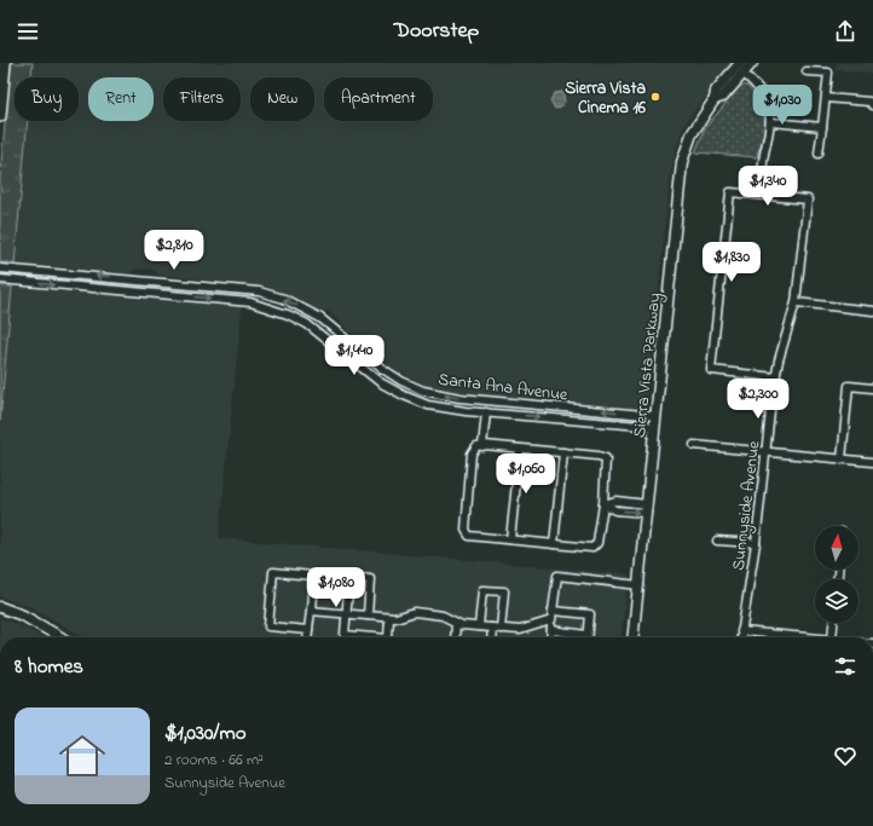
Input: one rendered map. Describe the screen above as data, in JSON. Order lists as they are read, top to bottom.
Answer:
{
  "streets": {
    "main road": ["Sierra Vista Parkway"],
    "street": ["Santa Ana Avenue", "Sunnyside Avenue"]
  },
  "crossings": [
    ["Sierra Vista Parkway", "Santa Ana Avenue"]
  ],
  "places": ["Sierra Vista Cinema 16"],
  "north": "top",
  "page": {
    "header": "Doorstep",
    "chip": [
      "Buy",
      "Rent",
      "Filters",
      "New",
      "Apartment"
    ],
    "price": [
      "$1,030",
      "$1,340",
      "$2,810",
      "$1,830",
      "$1,440",
      "$2,300",
      "$1,060",
      "$1,080"
    ],
    "heading": "8 homes",
    "list": [
      {
        "name": "$1,030/mo",
        "note": "2 rooms · 66 m² · Sunnyside Avenue"
      }
    ]
  }
}
